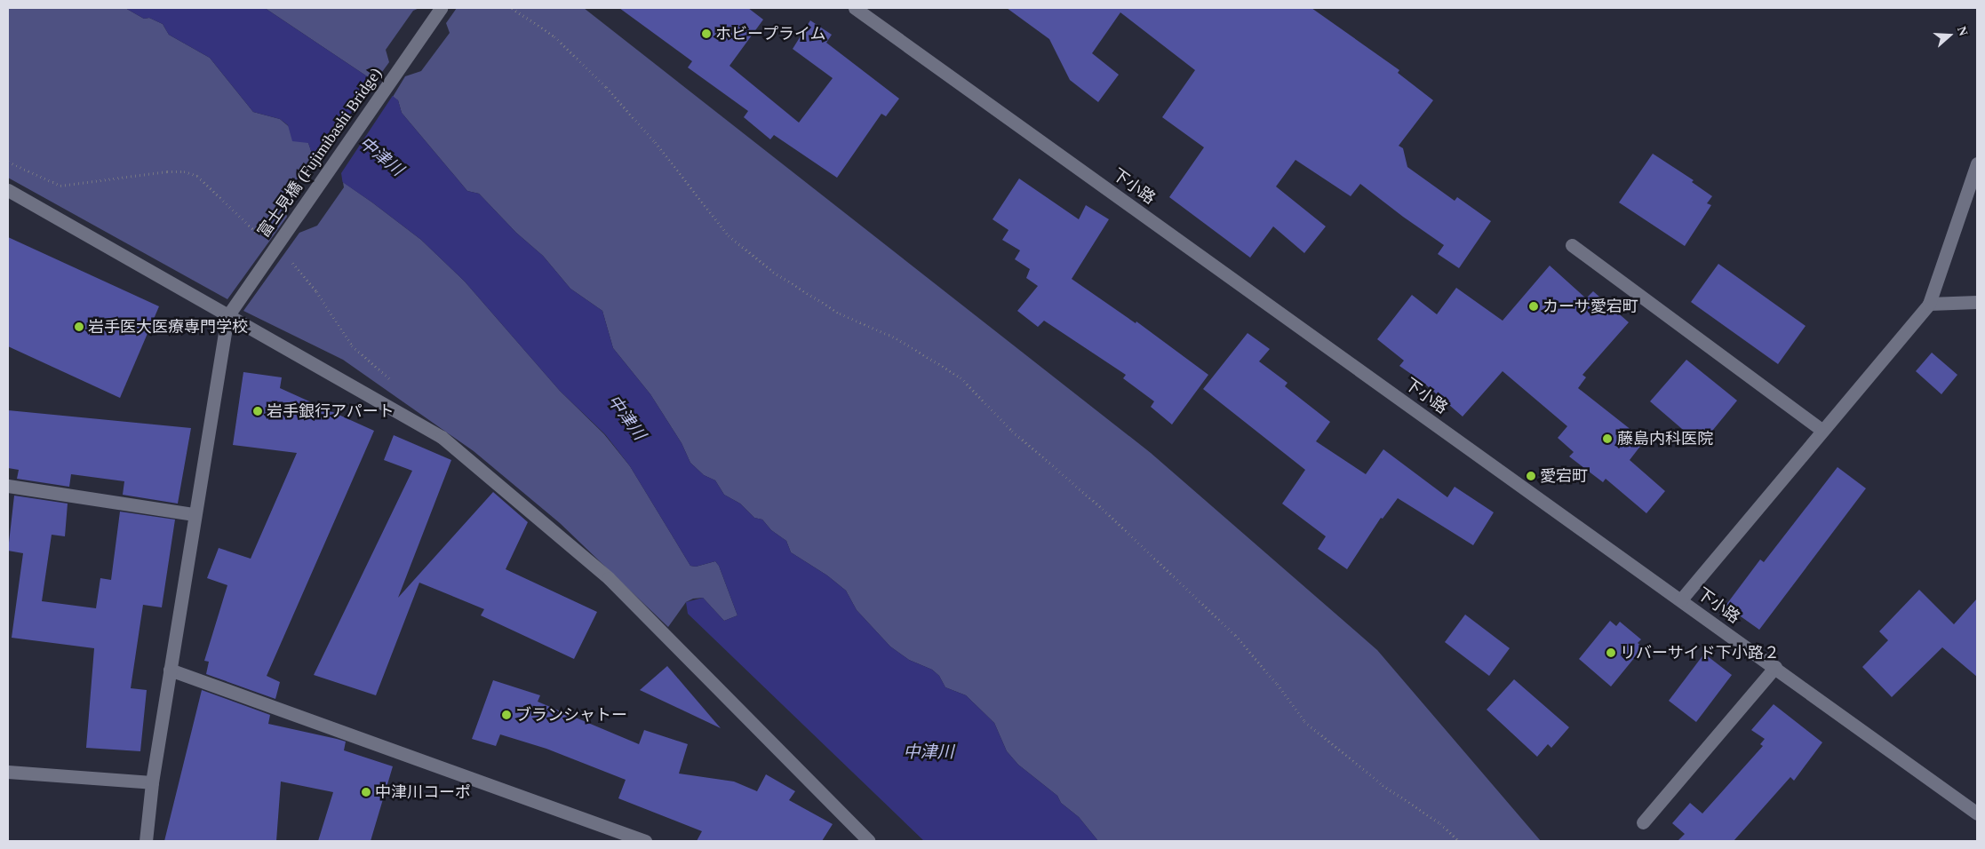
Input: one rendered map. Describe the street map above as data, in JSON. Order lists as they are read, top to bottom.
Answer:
{
  "streets": {
    "street": ["富士見橋 (Fujimibashi Bridge)", "下小路"]
  },
  "water": ["中津川"],
  "places": [
    "ホビープライム",
    "カーサ愛宕町",
    "岩手医大医療専門学校",
    "岩手銀行アパート",
    "藤島内科医院",
    "愛宕町",
    "リバーサイド下小路２",
    "ブランシャトー",
    "中津川コーポ"
  ],
  "north": "right"
}
